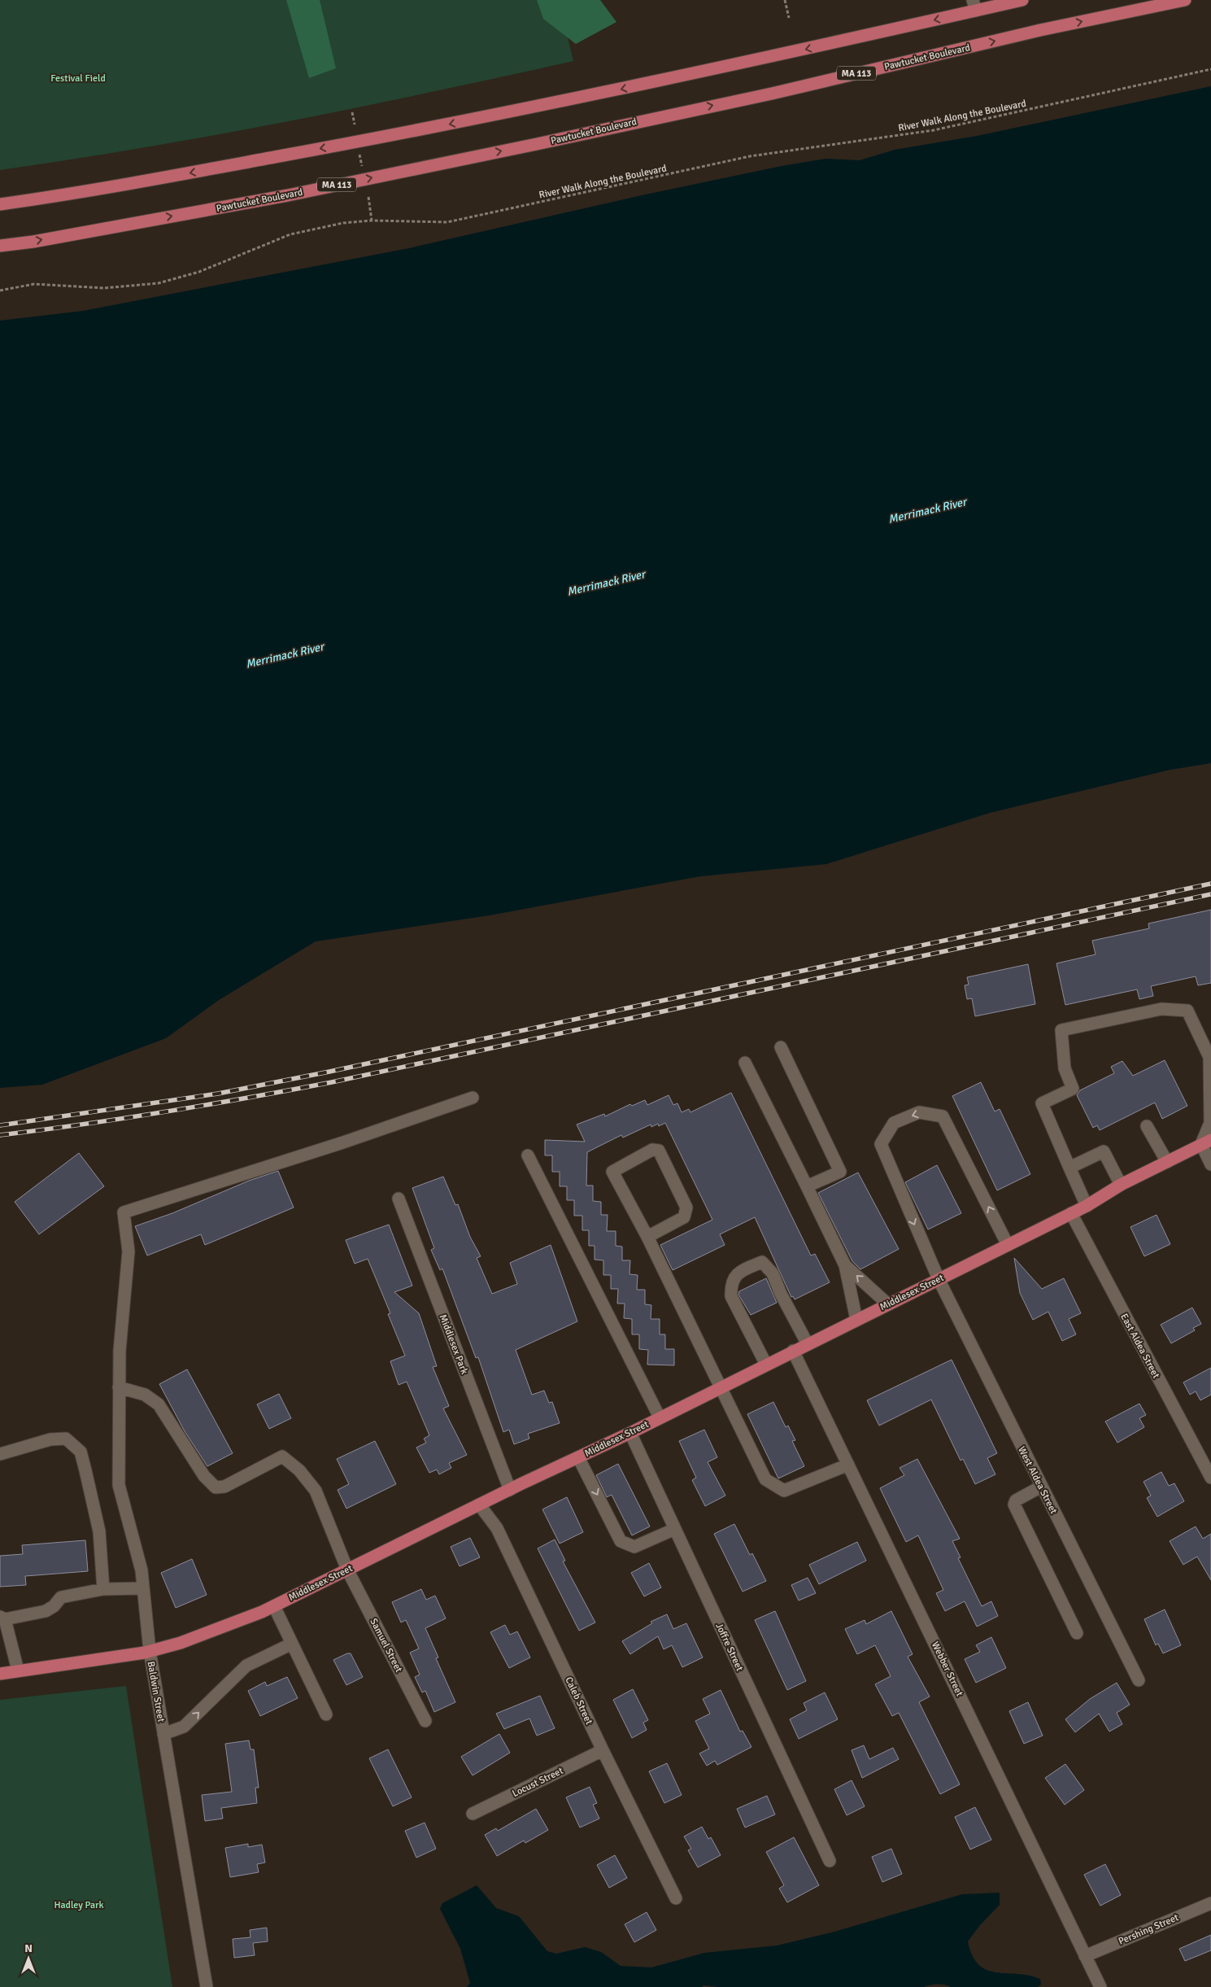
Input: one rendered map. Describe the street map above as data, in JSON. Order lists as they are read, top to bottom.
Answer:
{
  "streets": {
    "main road": ["Pawtucket Boulevard", "MA 113", "Middlesex Street"],
    "street": [
      "Middlesex Park",
      "East Aldea Street",
      "West Aldea Street",
      "Samuel Street",
      "Joffre Street",
      "Webber Street",
      "Baldwin Street",
      "Caleb Street",
      "Locust Street",
      "Pershing Street"
    ],
    "path": ["River Walk Along the Boulevard"]
  },
  "crossings": [
    ["Middlesex Street", "Middlesex Park"],
    ["Middlesex Street", "East Aldea Street"],
    ["Middlesex Street", "West Aldea Street"],
    ["Middlesex Street", "Samuel Street"],
    ["Middlesex Street", "Joffre Street"],
    ["Middlesex Street", "Webber Street"],
    ["Middlesex Street", "Baldwin Street"],
    ["Middlesex Street", "Caleb Street"],
    ["Samuel Street", "Baldwin Street"],
    ["Webber Street", "Pershing Street"],
    ["Caleb Street", "Locust Street"]
  ],
  "water": ["Merrimack River"],
  "parks": ["Festival Field", "Hadley Park"],
  "north": "top"
}
